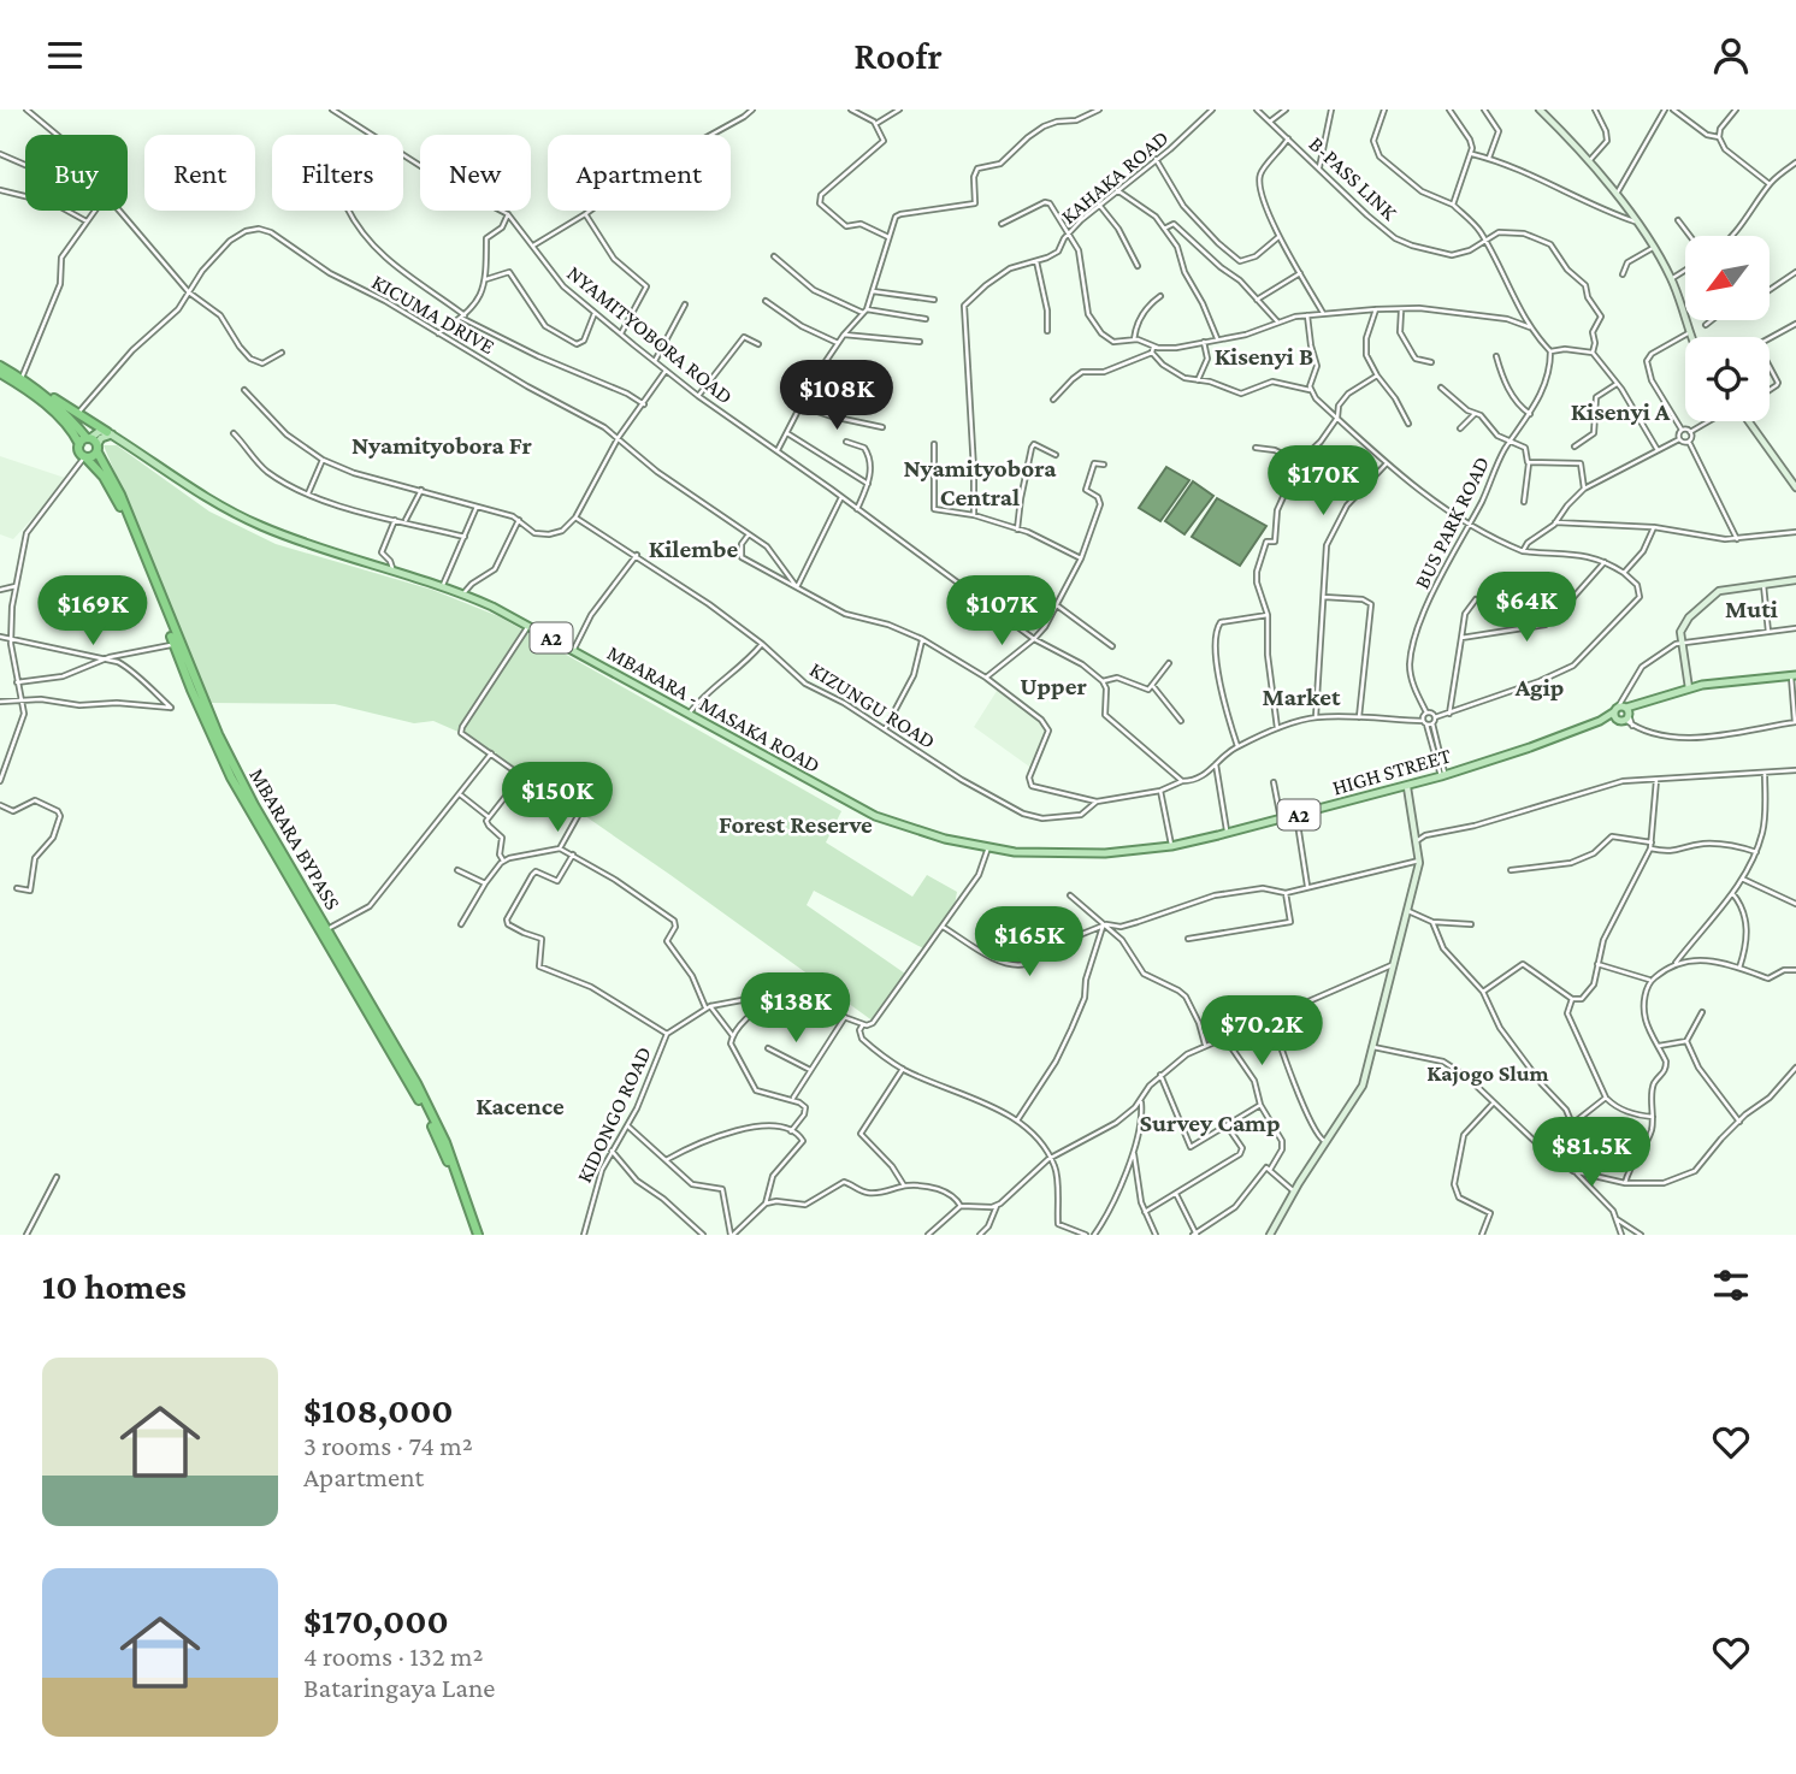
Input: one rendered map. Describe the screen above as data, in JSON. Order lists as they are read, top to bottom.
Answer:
{
  "streets": {
    "highway": ["A2", "MBARARA BYPASS"],
    "main road": ["MBARARA - MASAKA ROAD", "HIGH STREET"],
    "street": [
      "KAHAKA ROAD",
      "B-PASS LINK",
      "KICUMA DRIVE",
      "NYAMITYOBORA ROAD",
      "BUS PARK ROAD",
      "KIZUNGU ROAD",
      "KIDONGO ROAD"
    ]
  },
  "crossings": [
    ["KICUMA DRIVE", "A2"],
    ["A2", "MBARARA - MASAKA ROAD"],
    ["A2", "MBARARA BYPASS"],
    ["MBARARA - MASAKA ROAD", "HIGH STREET"]
  ],
  "districts": [
    "Kisenyi B",
    "Kisenyi A",
    "Nyamityobora Fr",
    "Nyamityobora Central",
    "Kilembe",
    "Muti",
    "Upper",
    "Agip",
    "Market",
    "Forest Reserve",
    "Kajogo Slum",
    "Kacence",
    "Survey Camp"
  ],
  "north": "bottom left",
  "page": {
    "header": "Roofr",
    "chip": [
      "Buy",
      "Rent",
      "Filters",
      "New",
      "Apartment"
    ],
    "price": [
      "$108K",
      "$170K",
      "$64K",
      "$169K",
      "$107K",
      "$150K",
      "$165K",
      "$138K",
      "$70.2K",
      "$81.5K"
    ],
    "heading": "10 homes",
    "list": [
      {
        "name": "$108,000",
        "note": "3 rooms · 74 m² · Apartment"
      },
      {
        "name": "$170,000",
        "note": "4 rooms · 132 m² · Bataringaya Lane"
      }
    ]
  }
}
